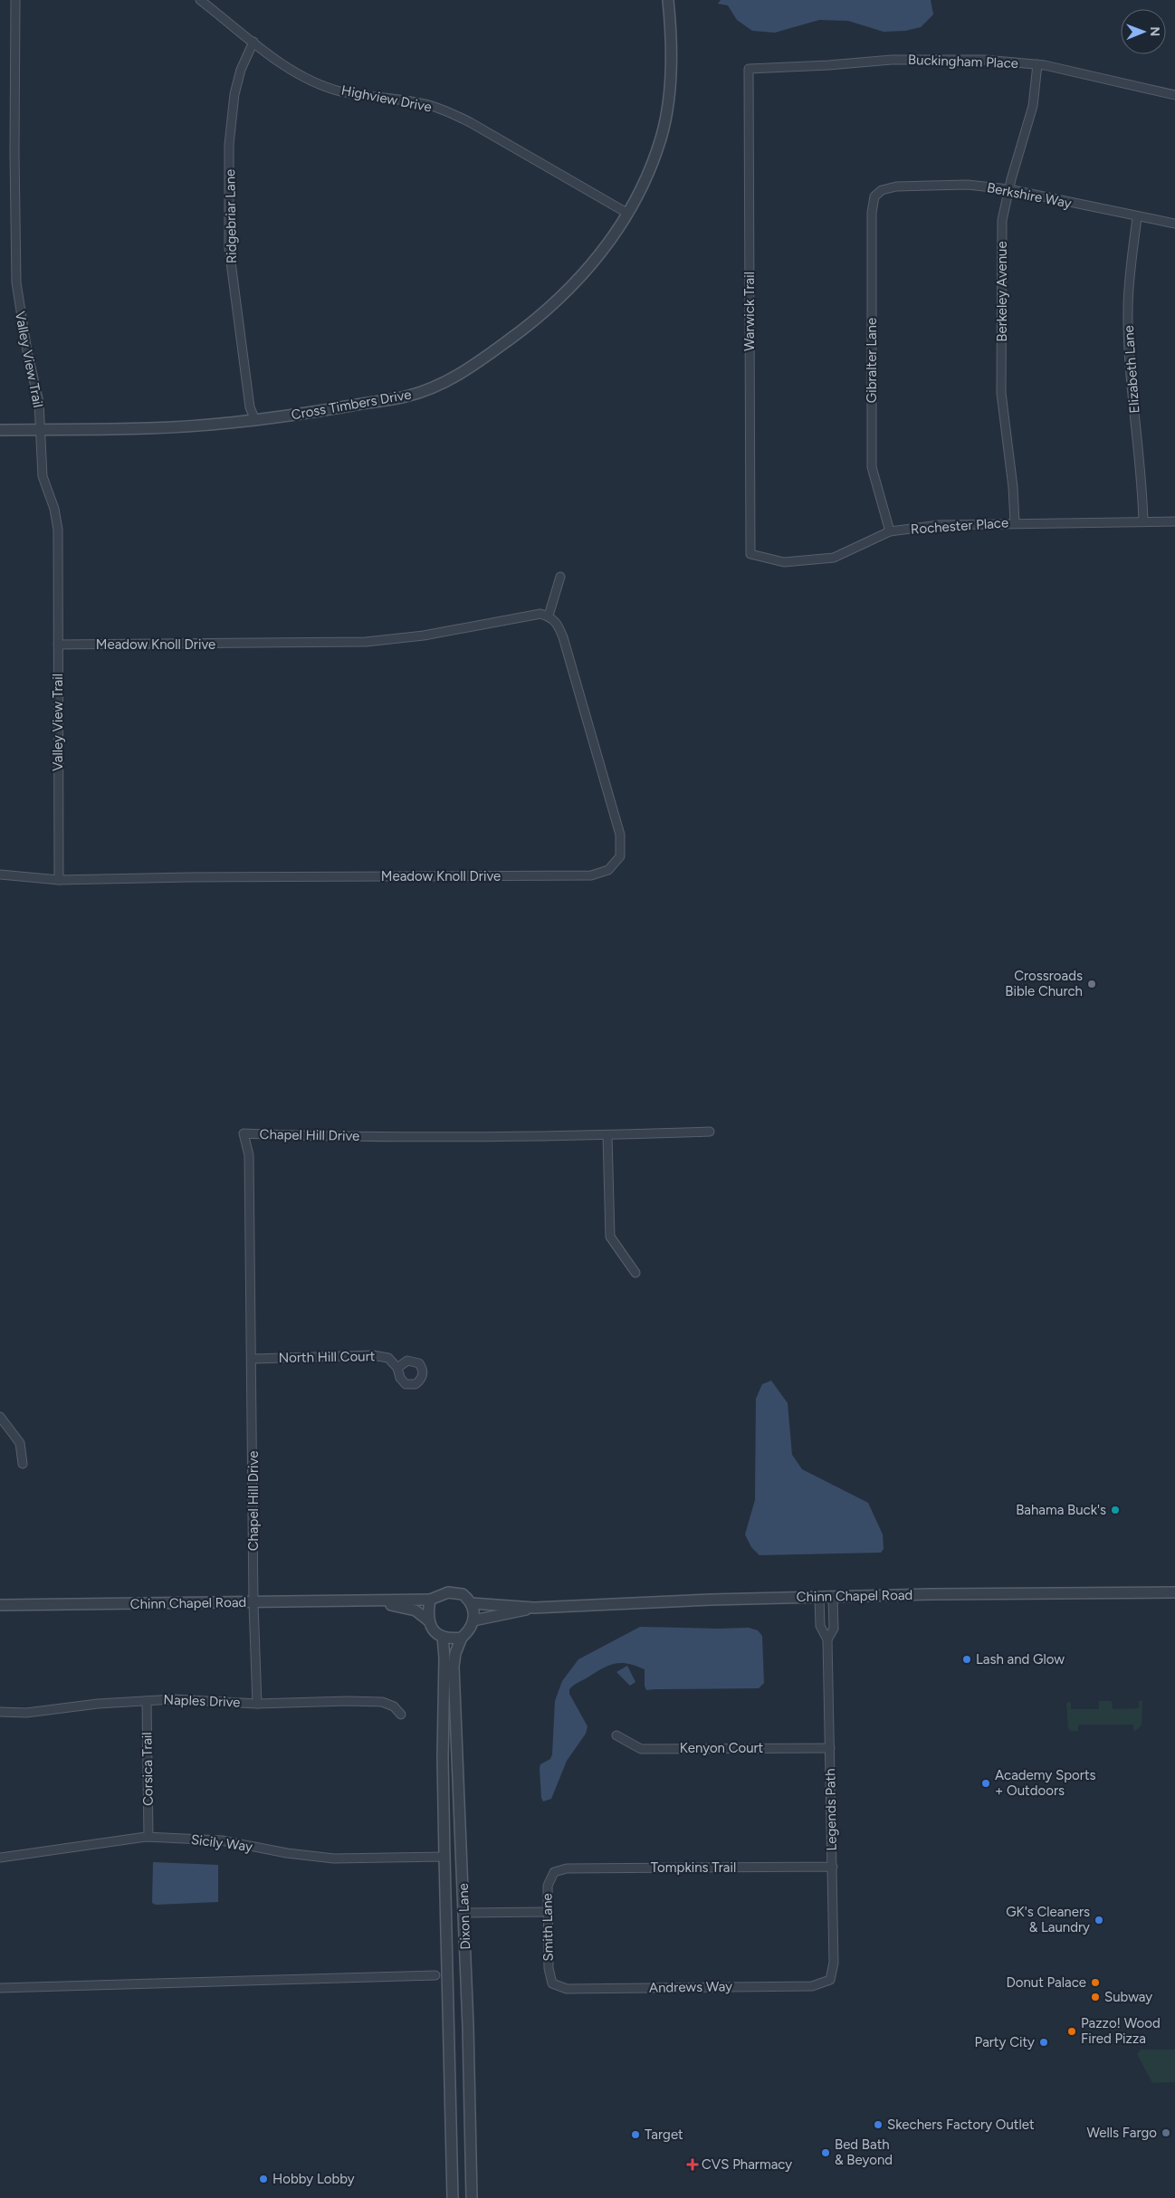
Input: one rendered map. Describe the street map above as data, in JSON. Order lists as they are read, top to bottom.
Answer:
{
  "streets": {
    "street": [
      "Buckingham Place",
      "Highview Drive",
      "Berkshire Way",
      "Ridgebriar Lane",
      "Berkeley Avenue",
      "Warwick Trail",
      "Valley View Trail",
      "Gibralter Lane",
      "Elizabeth Lane",
      "Cross Timbers Drive",
      "Rochester Place",
      "Meadow Knoll Drive",
      "Chapel Hill Drive",
      "North Hill Court",
      "Chinn Chapel Road",
      "Naples Drive",
      "Kenyon Court",
      "Corsica Trail",
      "Legends Path",
      "Sicily Way",
      "Tompkins Trail",
      "Dixon Lane",
      "Smith Lane",
      "Andrews Way"
    ]
  },
  "crossings": [
    ["Buckingham Place", "Berkeley Avenue"],
    ["Buckingham Place", "Warwick Trail"],
    ["Highview Drive", "Ridgebriar Lane"],
    ["Highview Drive", "Cross Timbers Drive"],
    ["Berkshire Way", "Berkeley Avenue"],
    ["Berkshire Way", "Gibralter Lane"],
    ["Berkshire Way", "Elizabeth Lane"],
    ["Ridgebriar Lane", "Cross Timbers Drive"],
    ["Berkeley Avenue", "Rochester Place"],
    ["Warwick Trail", "Rochester Place"],
    ["Valley View Trail", "Cross Timbers Drive"],
    ["Valley View Trail", "Meadow Knoll Drive"],
    ["Gibralter Lane", "Rochester Place"],
    ["Elizabeth Lane", "Rochester Place"],
    ["Chapel Hill Drive", "North Hill Court"],
    ["Chapel Hill Drive", "Chinn Chapel Road"],
    ["Chapel Hill Drive", "Naples Drive"],
    ["Chinn Chapel Road", "Legends Path"],
    ["Chinn Chapel Road", "Dixon Lane"],
    ["Naples Drive", "Corsica Trail"],
    ["Kenyon Court", "Legends Path"],
    ["Corsica Trail", "Sicily Way"],
    ["Legends Path", "Tompkins Trail"],
    ["Legends Path", "Andrews Way"],
    ["Sicily Way", "Dixon Lane"],
    ["Tompkins Trail", "Smith Lane"],
    ["Smith Lane", "Andrews Way"]
  ],
  "places": {
    "other": [
      "Crossroads Bible Church",
      "Bahama Buck's",
      "Lash and Glow",
      "Academy Sports + Outdoors",
      "GK's Cleaners & Laundry",
      "Donut Palace",
      "Subway",
      "Pazzo! Wood Fired Pizza",
      "Party City",
      "Skechers Factory Outlet",
      "Wells Fargo",
      "Target",
      "Bed Bath & Beyond",
      "Hobby Lobby"
    ],
    "health": ["CVS Pharmacy"]
  },
  "north": "right"
}
